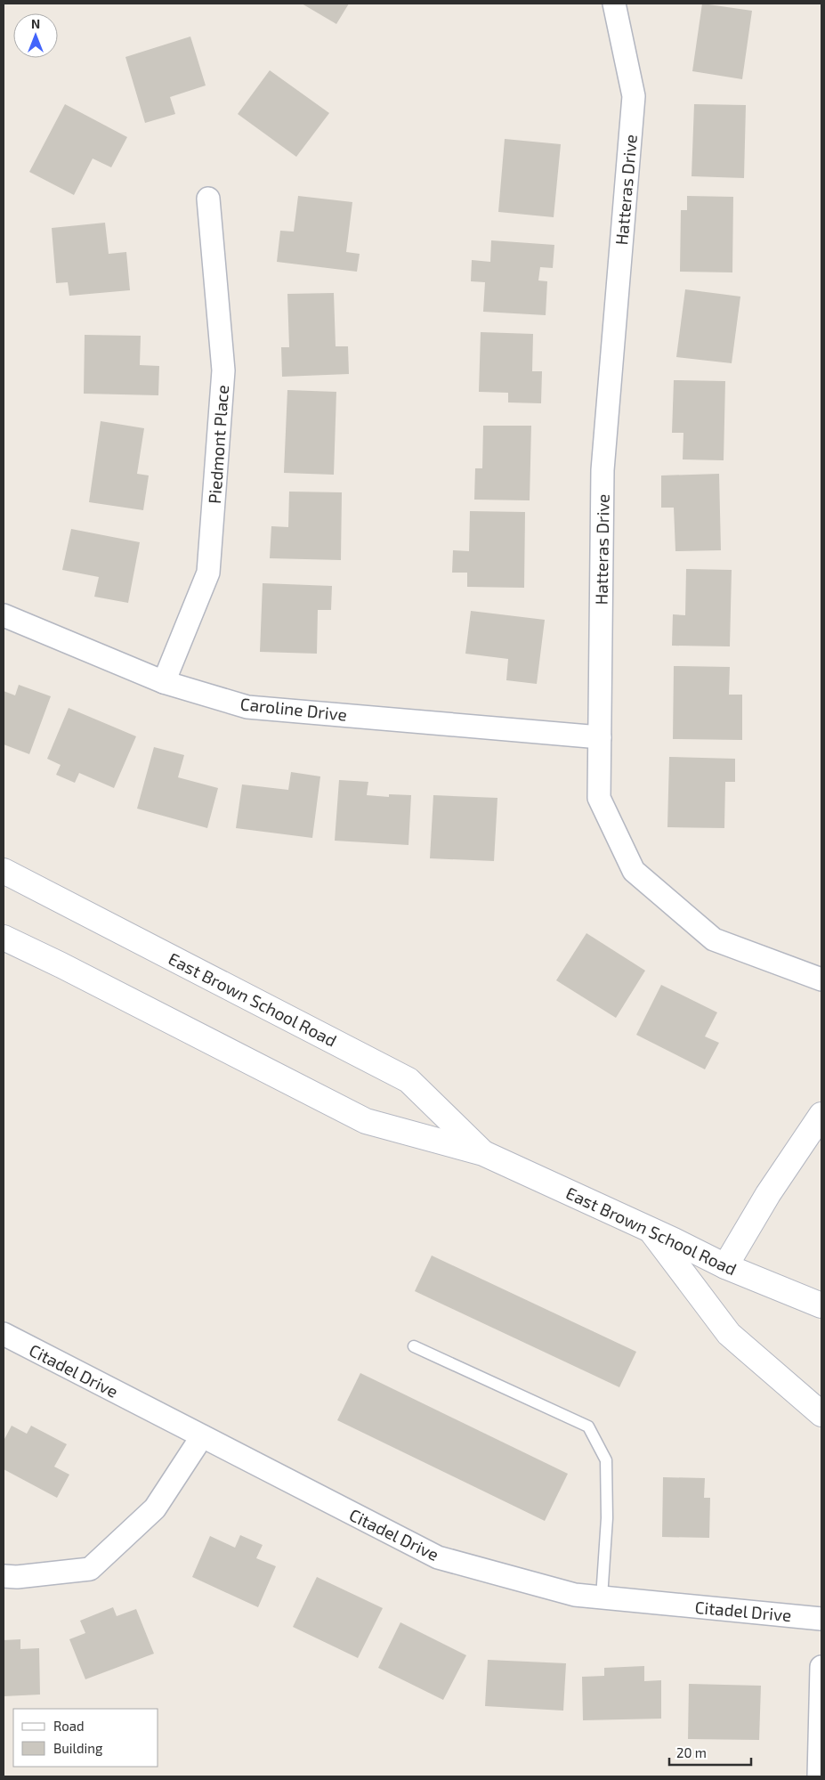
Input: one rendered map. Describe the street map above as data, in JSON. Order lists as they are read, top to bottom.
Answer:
{
  "streets": {
    "main road": ["East Brown School Road"],
    "street": [
      "Hatteras Drive",
      "Piedmont Place",
      "Caroline Drive",
      "Citadel Drive"
    ]
  },
  "crossings": [
    ["Hatteras Drive", "Caroline Drive"],
    ["Piedmont Place", "Caroline Drive"]
  ],
  "legend": ["Road", "Building"],
  "scale_bar": "20 m",
  "north": "top"
}
